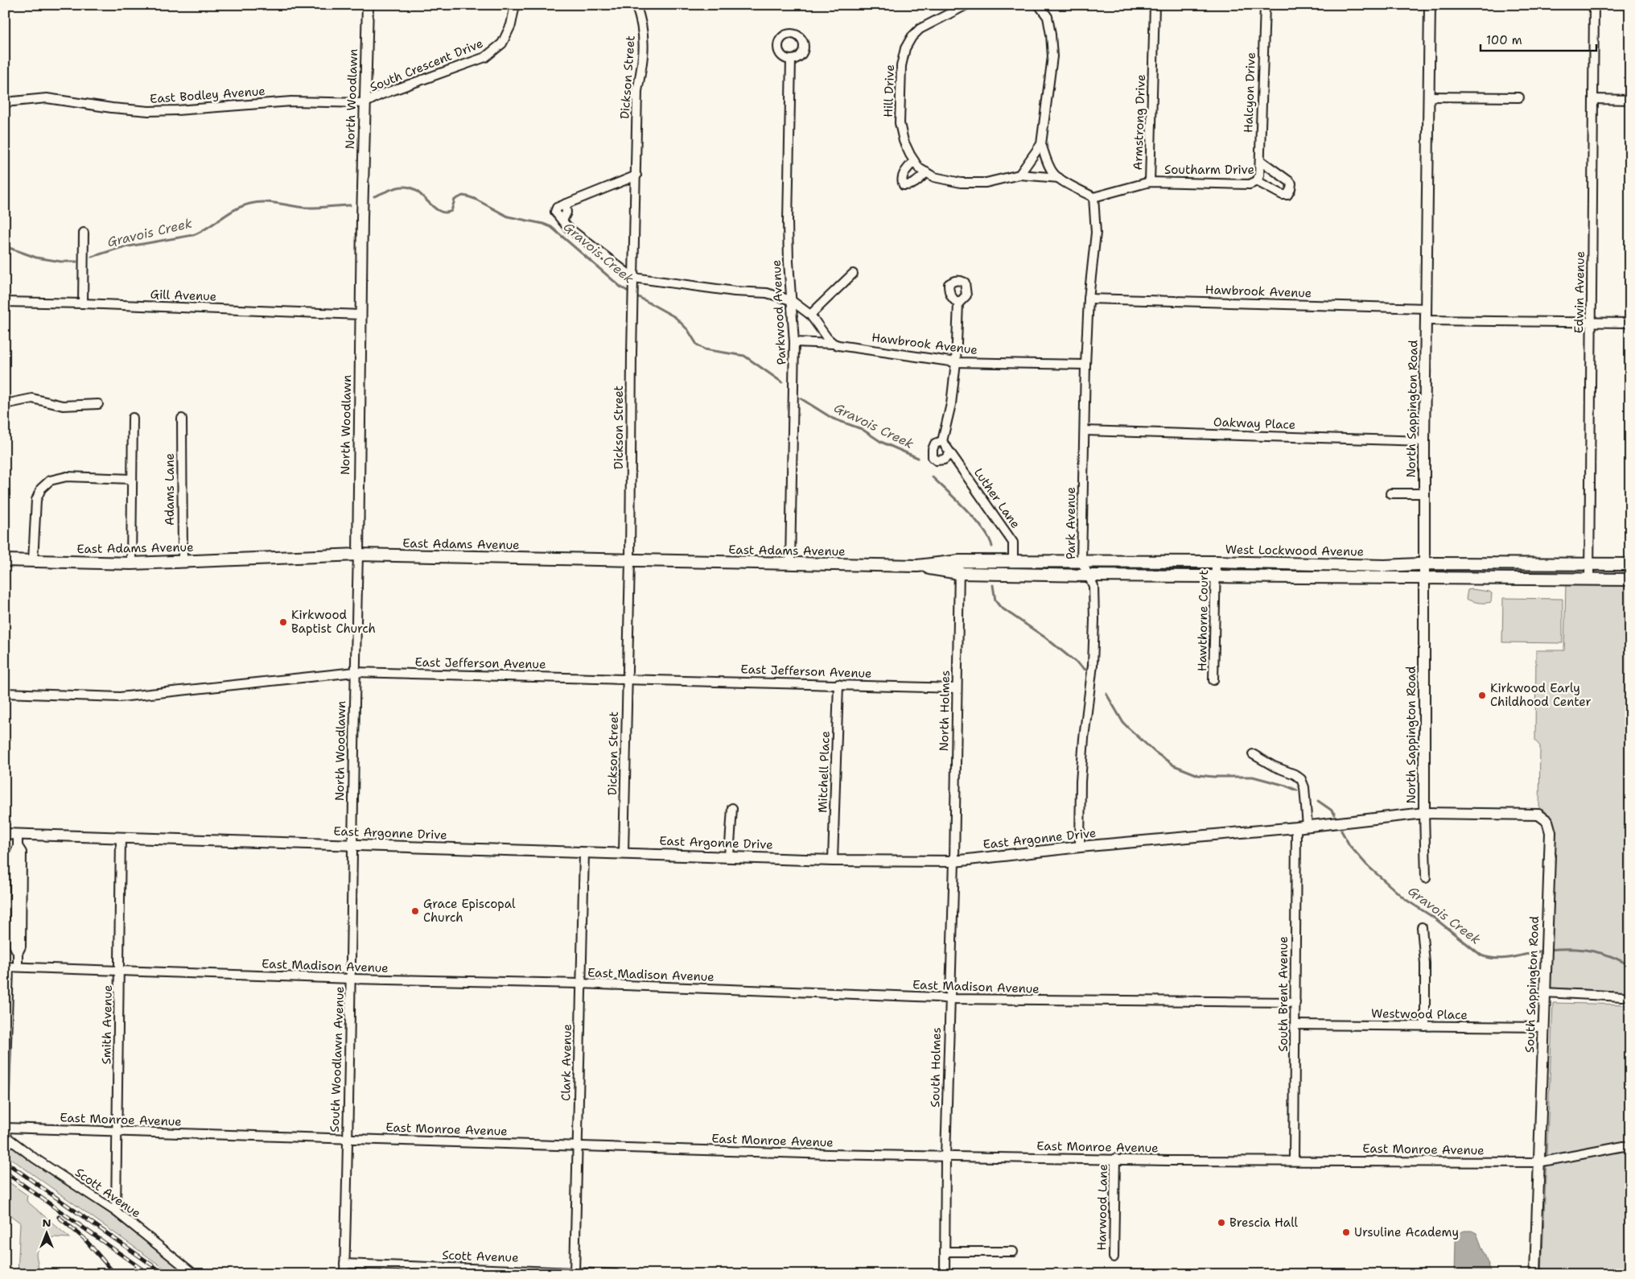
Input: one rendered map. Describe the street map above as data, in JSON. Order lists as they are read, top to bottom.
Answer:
{
  "streets": {
    "main road": ["East Adams Avenue", "West Lockwood Avenue"],
    "street": [
      "South Crescent Drive",
      "Dickson Street",
      "Hill Drive",
      "Halcyon Drive",
      "East Bodley Avenue",
      "North Woodlawn",
      "Armstrong Drive",
      "Southarm Drive",
      "Hawbrook Avenue",
      "Edwin Avenue",
      "Gill Avenue",
      "Parkwood Avenue",
      "North Sappington Road",
      "Oakway Place",
      "Adams Lane",
      "Luther Lane",
      "Park Avenue",
      "Hawthorne Court",
      "East Jefferson Avenue",
      "North Holmes",
      "Mitchell Place",
      "East Argonne Drive",
      "East Madison Avenue",
      "South Sappington Road",
      "South Brent Avenue",
      "Westwood Place",
      "Smith Avenue",
      "South Woodlawn Avenue",
      "Clark Avenue",
      "South Holmes",
      "East Monroe Avenue",
      "Scott Avenue",
      "Harwood Lane"
    ]
  },
  "crossings": [
    ["South Crescent Drive", "East Bodley Avenue"],
    ["South Crescent Drive", "North Woodlawn"],
    ["Dickson Street", "East Adams Avenue"],
    ["Dickson Street", "East Jefferson Avenue"],
    ["Dickson Street", "East Argonne Drive"],
    ["Hill Drive", "Armstrong Drive"],
    ["Hill Drive", "Park Avenue"],
    ["Halcyon Drive", "Southarm Drive"],
    ["East Bodley Avenue", "North Woodlawn"],
    ["North Woodlawn", "Gill Avenue"],
    ["North Woodlawn", "East Adams Avenue"],
    ["North Woodlawn", "East Jefferson Avenue"],
    ["North Woodlawn", "East Argonne Drive"],
    ["North Woodlawn", "South Woodlawn Avenue"],
    ["Armstrong Drive", "Southarm Drive"],
    ["Armstrong Drive", "Park Avenue"],
    ["Hawbrook Avenue", "Parkwood Avenue"],
    ["Hawbrook Avenue", "North Sappington Road"],
    ["Hawbrook Avenue", "Park Avenue"],
    ["Edwin Avenue", "West Lockwood Avenue"],
    ["Parkwood Avenue", "East Adams Avenue"],
    ["North Sappington Road", "Oakway Place"],
    ["North Sappington Road", "West Lockwood Avenue"],
    ["North Sappington Road", "East Argonne Drive"],
    ["North Sappington Road", "South Sappington Road"],
    ["Oakway Place", "Park Avenue"],
    ["Adams Lane", "East Adams Avenue"],
    ["Luther Lane", "West Lockwood Avenue"],
    ["Park Avenue", "West Lockwood Avenue"],
    ["Park Avenue", "East Argonne Drive"],
    ["East Adams Avenue", "West Lockwood Avenue"],
    ["East Adams Avenue", "North Holmes"],
    ["West Lockwood Avenue", "Hawthorne Court"],
    ["West Lockwood Avenue", "North Holmes"],
    ["East Jefferson Avenue", "North Holmes"],
    ["East Jefferson Avenue", "Mitchell Place"],
    ["North Holmes", "East Argonne Drive"],
    ["North Holmes", "South Holmes"],
    ["Mitchell Place", "East Argonne Drive"],
    ["East Argonne Drive", "South Sappington Road"],
    ["East Argonne Drive", "South Brent Avenue"],
    ["East Argonne Drive", "Smith Avenue"],
    ["East Argonne Drive", "South Woodlawn Avenue"],
    ["East Argonne Drive", "Clark Avenue"],
    ["East Argonne Drive", "South Holmes"],
    ["East Madison Avenue", "South Brent Avenue"],
    ["East Madison Avenue", "Smith Avenue"],
    ["East Madison Avenue", "South Woodlawn Avenue"],
    ["East Madison Avenue", "Clark Avenue"],
    ["East Madison Avenue", "South Holmes"],
    ["South Sappington Road", "Westwood Place"],
    ["South Sappington Road", "East Monroe Avenue"],
    ["South Brent Avenue", "Westwood Place"],
    ["South Brent Avenue", "East Monroe Avenue"],
    ["Smith Avenue", "East Monroe Avenue"],
    ["Smith Avenue", "Scott Avenue"],
    ["South Woodlawn Avenue", "East Monroe Avenue"],
    ["South Woodlawn Avenue", "Scott Avenue"],
    ["Clark Avenue", "East Monroe Avenue"],
    ["Clark Avenue", "Scott Avenue"],
    ["South Holmes", "East Monroe Avenue"],
    ["East Monroe Avenue", "Harwood Lane"]
  ],
  "water": ["Gravois Creek"],
  "places": [
    "Kirkwood Baptist Church",
    "Kirkwood Early Childhood Center",
    "Grace Episcopal Church",
    "Brescia Hall",
    "Ursuline Academy"
  ],
  "scale_bar": "100 m",
  "north": "top"
}
